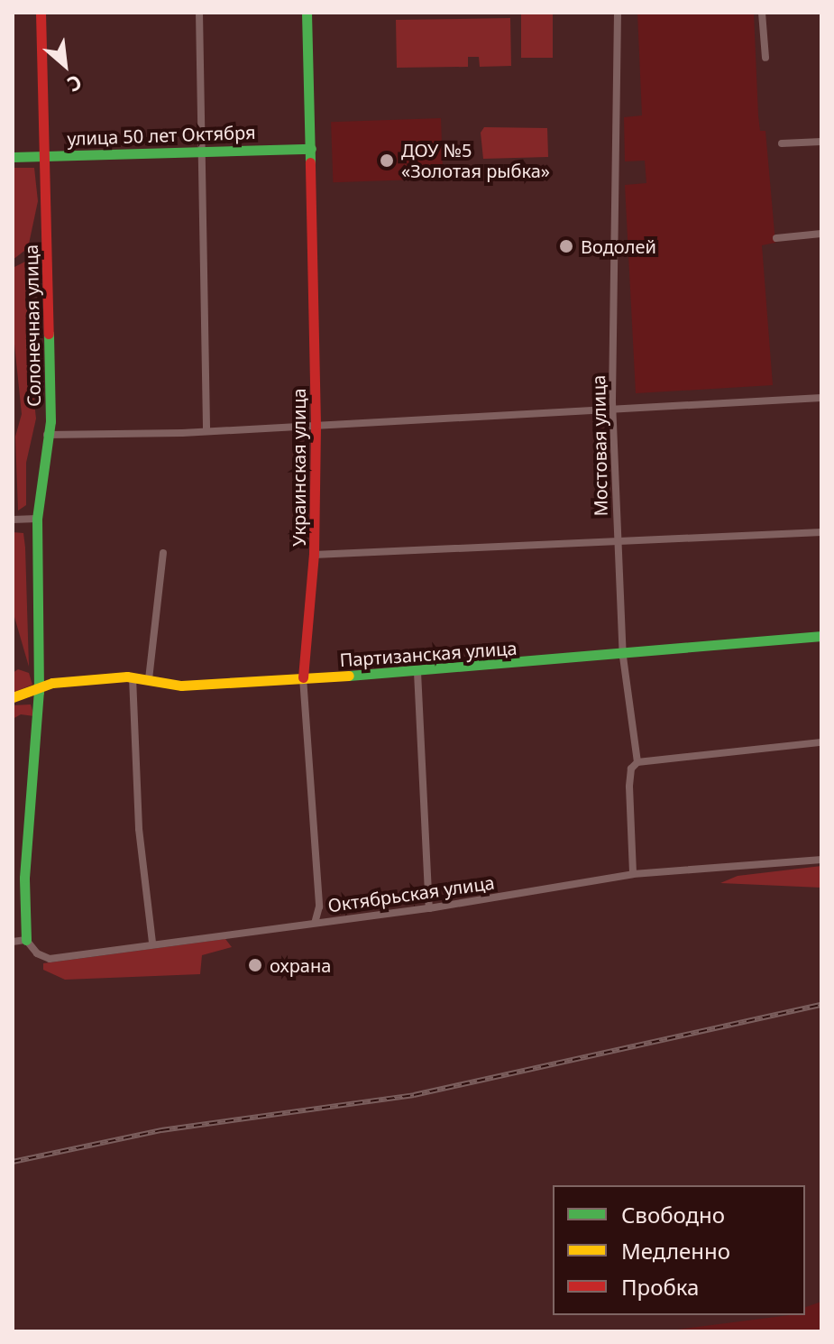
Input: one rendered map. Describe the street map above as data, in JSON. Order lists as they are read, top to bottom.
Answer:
{
  "streets": {
    "street": [
      "улица 50 лет Октября",
      "Солонечная улица",
      "Мостовая улица",
      "Украинская улица",
      "Партизанская улица",
      "Октябрьская улица"
    ]
  },
  "crossings": [
    ["улица 50 лет Октября", "Солонечная улица"],
    ["улица 50 лет Октября", "Украинская улица"],
    ["Солонечная улица", "Партизанская улица"],
    ["Солонечная улица", "Октябрьская улица"],
    ["Мостовая улица", "Партизанская улица"],
    ["Мостовая улица", "Октябрьская улица"],
    ["Украинская улица", "Партизанская улица"],
    ["Украинская улица", "Октябрьская улица"]
  ],
  "places": ["ДОУ №5 «Золотая рыбка»", "Водолей", "охрана"],
  "legend": ["Свободно", "Медленно", "Пробка"],
  "north": "bottom right"
}
